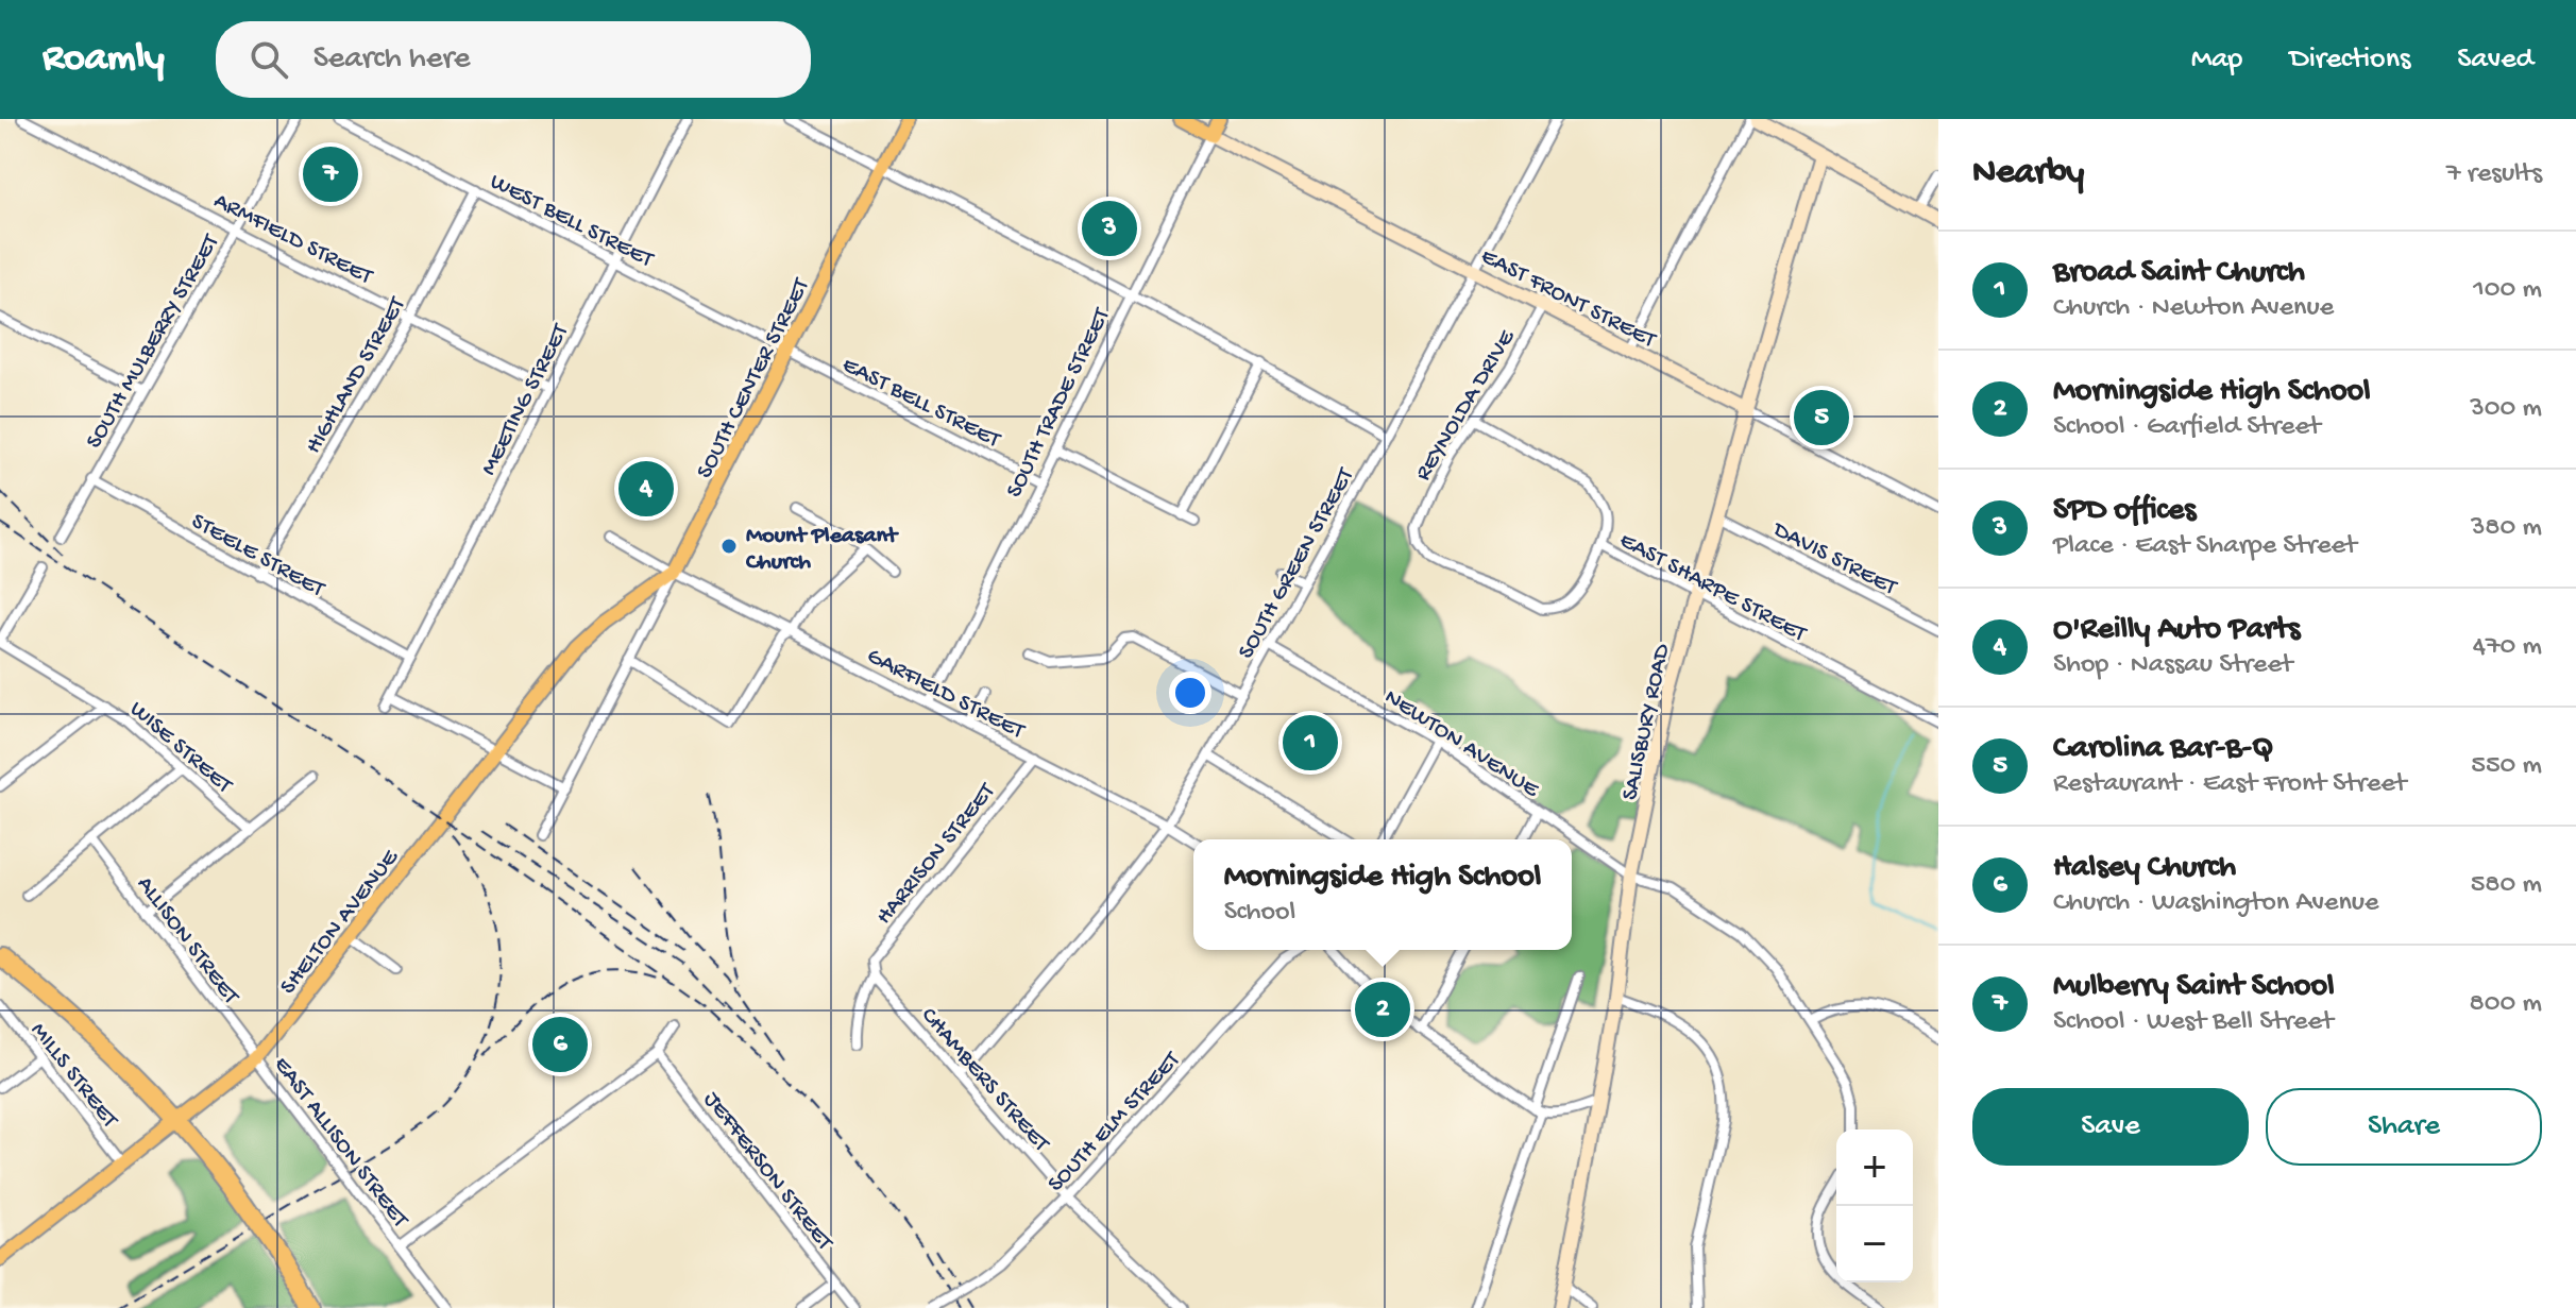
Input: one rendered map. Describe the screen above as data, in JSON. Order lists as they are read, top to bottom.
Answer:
{
  "streets": {
    "main road": [
      "EAST FRONT STREET",
      "SOUTH CENTER STREET",
      "SOUTH TRADE STREET",
      "SHELTON AVENUE"
    ],
    "street": [
      "WEST BELL STREET",
      "ARMFIELD STREET",
      "SOUTH MULBERRY STREET",
      "HIGHLAND STREET",
      "MEETING STREET",
      "EAST BELL STREET",
      "REYNOLDA DRIVE",
      "STEELE STREET",
      "DAVIS STREET",
      "SOUTH GREEN STREET",
      "EAST SHARPE STREET",
      "GARFIELD STREET",
      "SALISBURY ROAD",
      "NEWTON AVENUE",
      "WISE STREET",
      "HARRISON STREET",
      "ALLISON STREET",
      "MILLS STREET",
      "CHAMBERS STREET",
      "SOUTH ELM STREET",
      "EAST ALLISON STREET",
      "JEFFERSON STREET"
    ]
  },
  "crossings": [
    ["WEST BELL STREET", "HIGHLAND STREET"],
    ["WEST BELL STREET", "SOUTH CENTER STREET"],
    ["WEST BELL STREET", "MEETING STREET"],
    ["WEST BELL STREET", "EAST BELL STREET"],
    ["ARMFIELD STREET", "SOUTH MULBERRY STREET"],
    ["ARMFIELD STREET", "HIGHLAND STREET"],
    ["ARMFIELD STREET", "MEETING STREET"],
    ["EAST FRONT STREET", "SOUTH TRADE STREET"],
    ["EAST FRONT STREET", "REYNOLDA DRIVE"],
    ["EAST FRONT STREET", "SOUTH GREEN STREET"],
    ["EAST FRONT STREET", "SALISBURY ROAD"],
    ["SOUTH MULBERRY STREET", "STEELE STREET"],
    ["HIGHLAND STREET", "STEELE STREET"],
    ["SOUTH CENTER STREET", "EAST BELL STREET"],
    ["SOUTH CENTER STREET", "GARFIELD STREET"],
    ["SOUTH CENTER STREET", "SHELTON AVENUE"],
    ["MEETING STREET", "STEELE STREET"],
    ["MEETING STREET", "SHELTON AVENUE"],
    ["EAST BELL STREET", "SOUTH TRADE STREET"],
    ["SOUTH TRADE STREET", "GARFIELD STREET"],
    ["REYNOLDA DRIVE", "EAST SHARPE STREET"],
    ["DAVIS STREET", "SALISBURY ROAD"],
    ["SOUTH GREEN STREET", "GARFIELD STREET"],
    ["SOUTH GREEN STREET", "NEWTON AVENUE"],
    ["SOUTH GREEN STREET", "CHAMBERS STREET"],
    ["EAST SHARPE STREET", "SALISBURY ROAD"],
    ["GARFIELD STREET", "HARRISON STREET"],
    ["GARFIELD STREET", "SHELTON AVENUE"],
    ["SALISBURY ROAD", "NEWTON AVENUE"],
    ["HARRISON STREET", "CHAMBERS STREET"],
    ["SHELTON AVENUE", "ALLISON STREET"],
    ["SHELTON AVENUE", "MILLS STREET"],
    ["SHELTON AVENUE", "EAST ALLISON STREET"],
    ["ALLISON STREET", "EAST ALLISON STREET"],
    ["CHAMBERS STREET", "SOUTH ELM STREET"]
  ],
  "places": ["Mount Pleasant Church"],
  "page": {
    "header": "Roamly",
    "search": "Search here",
    "nav": ["Map", "Directions", "Saved"],
    "heading": ["Nearby", "7 results"],
    "pins": [
      "7",
      "3",
      "5",
      "4",
      "1",
      "2",
      "6"
    ],
    "list": [
      {
        "mark": "1",
        "name": "Broad Saint Church",
        "note": "Church · Newton Avenue",
        "value": "100 m"
      },
      {
        "mark": "2",
        "name": "Morningside High School",
        "note": "School · Garfield Street",
        "value": "300 m"
      },
      {
        "mark": "3",
        "name": "SPD offices",
        "note": "Place · East Sharpe Street",
        "value": "380 m"
      },
      {
        "mark": "4",
        "name": "O'Reilly Auto Parts",
        "note": "Shop · Nassau Street",
        "value": "470 m"
      },
      {
        "mark": "5",
        "name": "Carolina Bar-B-Q",
        "note": "Restaurant · East Front Street",
        "value": "550 m"
      },
      {
        "mark": "6",
        "name": "Halsey Church",
        "note": "Church · Washington Avenue",
        "value": "580 m"
      },
      {
        "mark": "7",
        "name": "Mulberry Saint School",
        "note": "School · West Bell Street",
        "value": "800 m"
      }
    ],
    "popup": ["Morningside High School", "School"],
    "buttons": ["Save", "Share"],
    "map_buttons": ["+", "−"]
  }
}
